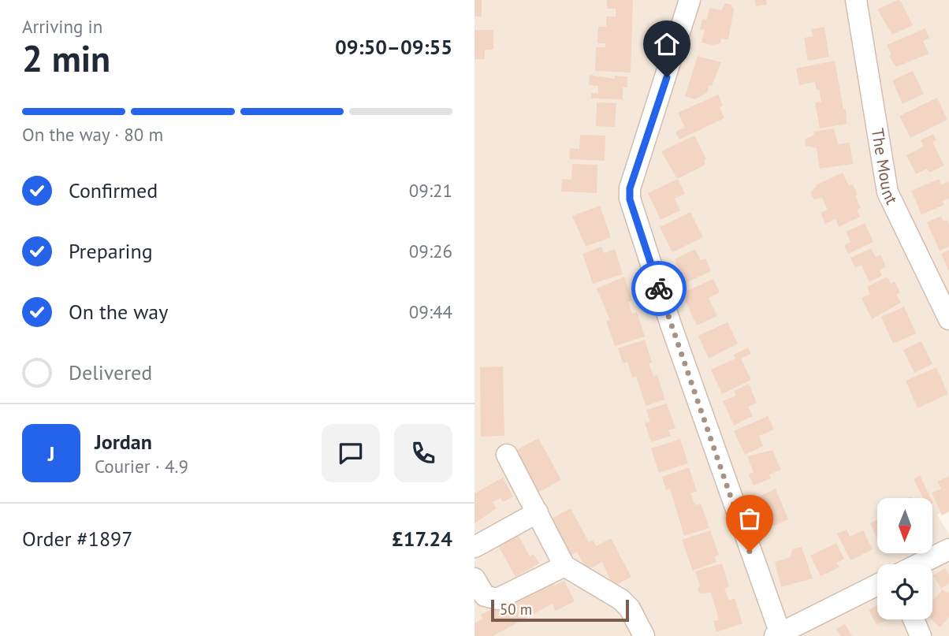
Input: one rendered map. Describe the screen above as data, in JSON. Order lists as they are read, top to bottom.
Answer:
{
  "streets": {
    "street": ["The Mount"]
  },
  "scale_bar": "50 m",
  "north": "bottom",
  "page": {
    "heading": ["2 min", "Arriving in", "09:50–09:55"],
    "panel": [
      "Jordan",
      "Courier · 4.9",
      "Order #1897",
      "£17.24"
    ],
    "bar": "On the way · 80 m",
    "list": [
      ["Confirmed", "09:21"],
      ["Preparing", "09:26"],
      ["On the way", "09:44"],
      "Delivered"
    ],
    "round": "J",
    "scale": "50 m"
  }
}
